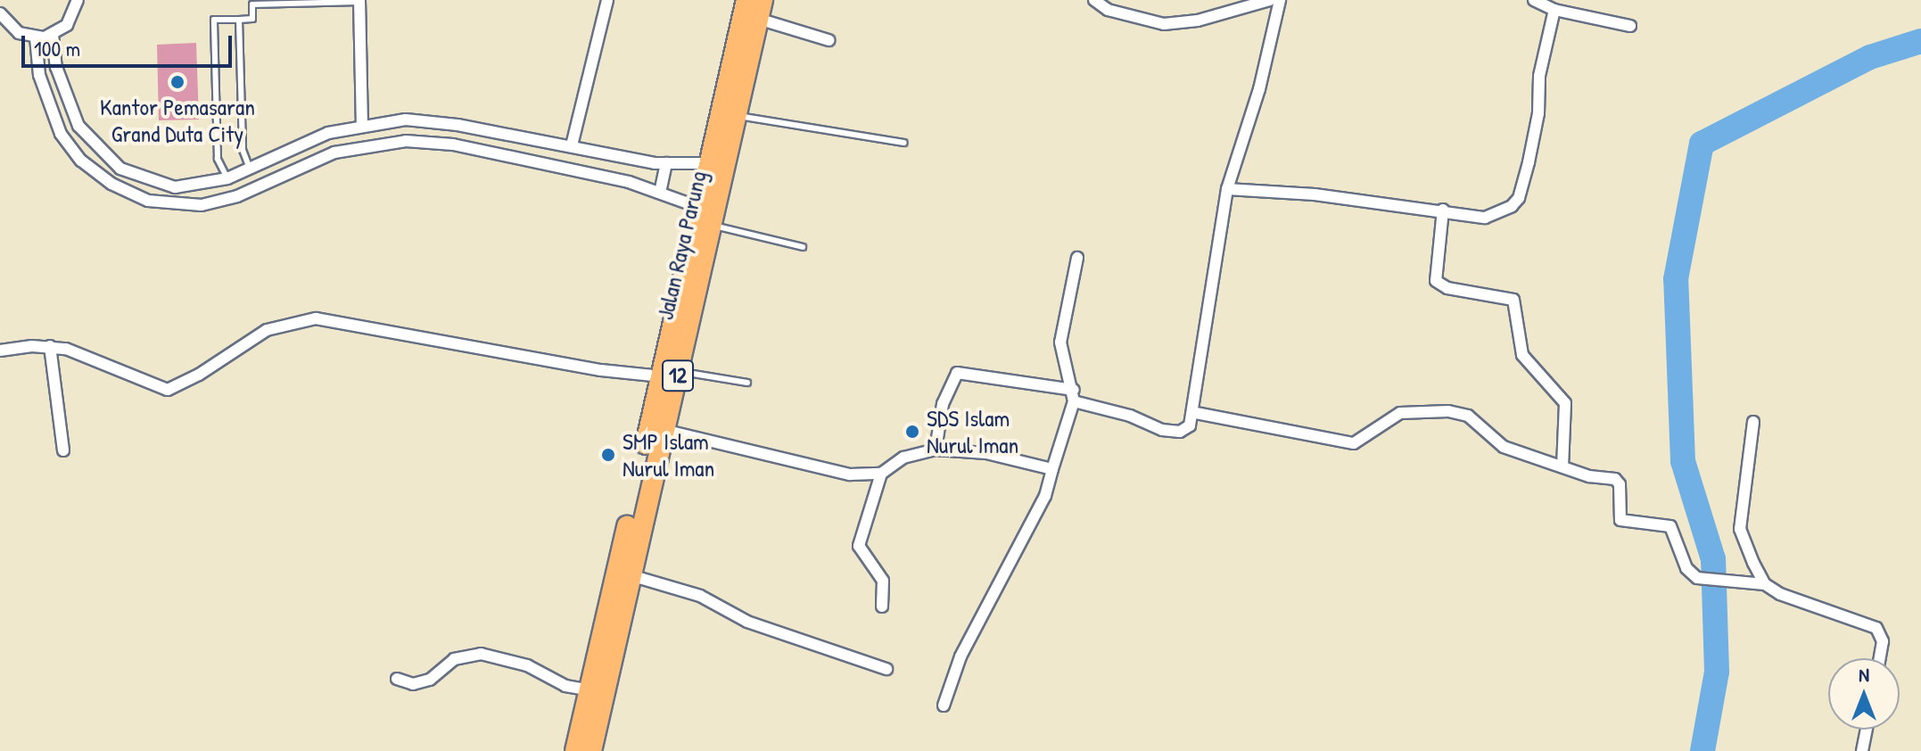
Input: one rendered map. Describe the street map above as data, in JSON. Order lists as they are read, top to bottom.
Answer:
{
  "streets": {
    "highway": ["Jalan Raya Parung", "12"]
  },
  "places": ["Kantor Pemasaran Grand Duta City", "SDS Islam Nurul Iman", "SMP Islam Nurul Iman"],
  "scale_bar": "100 m",
  "north": "top"
}
